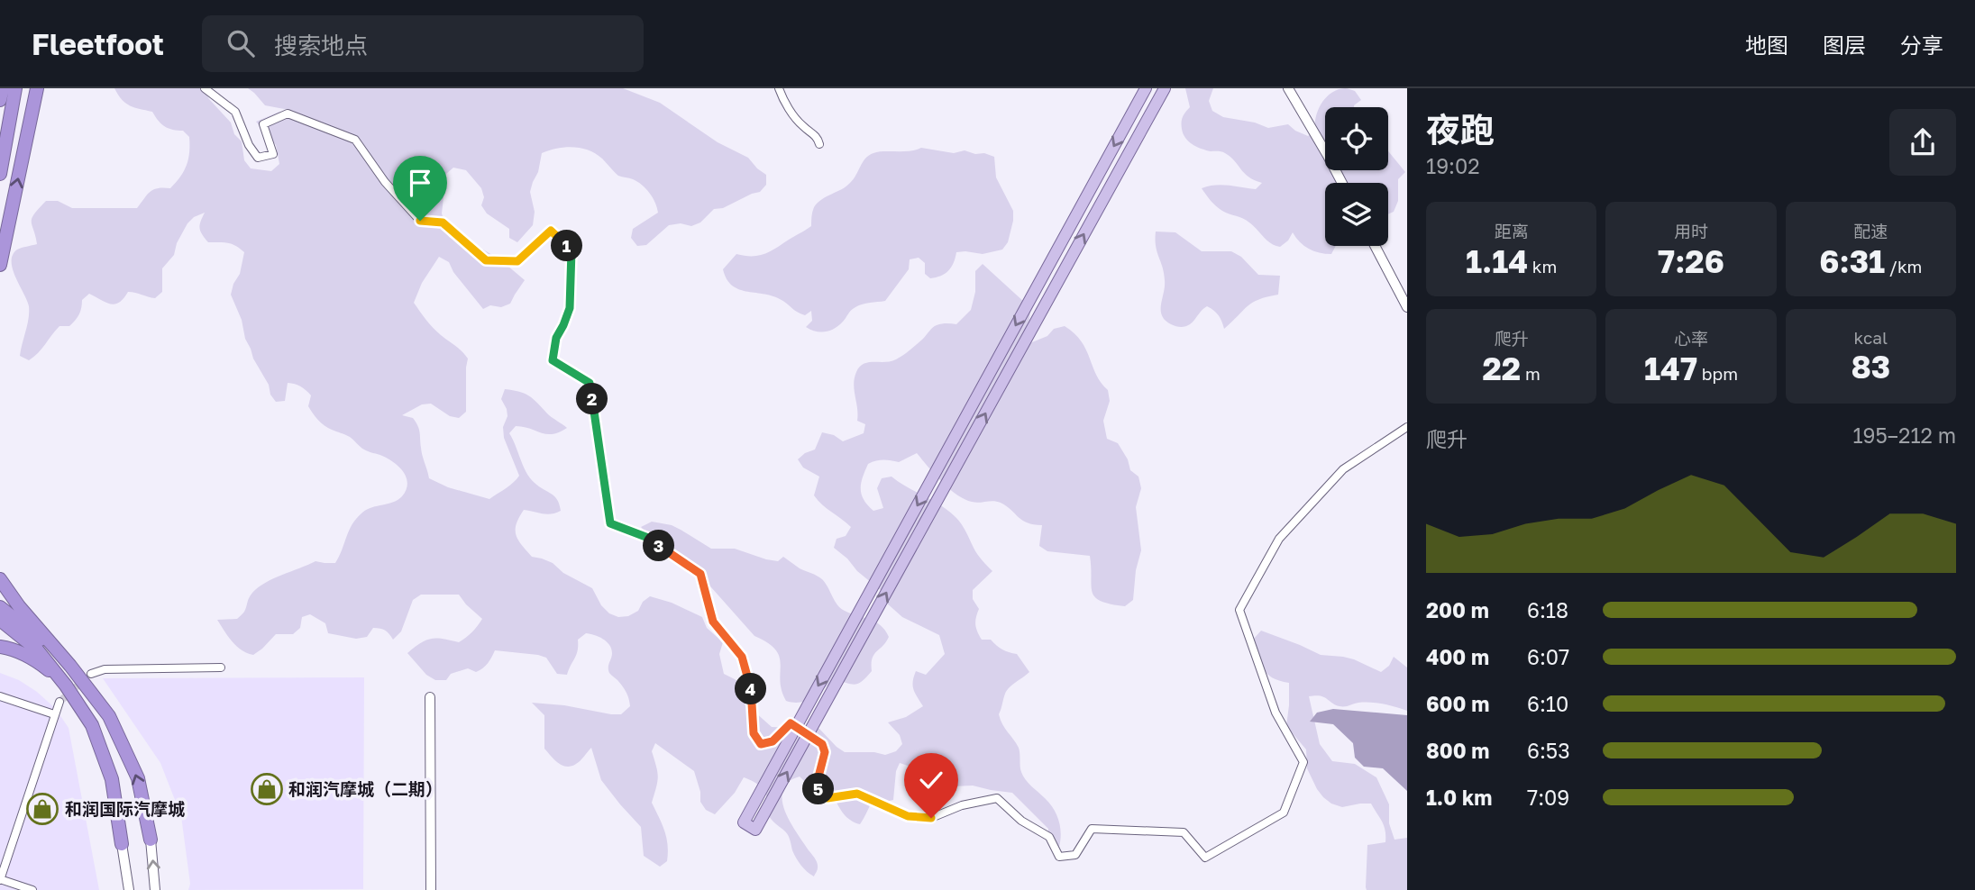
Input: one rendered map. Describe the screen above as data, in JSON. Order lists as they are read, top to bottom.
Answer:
{
  "places": {
    "shop": ["和润汽摩城（二期）", "和润国际汽摩城"]
  },
  "page": {
    "header": "Fleetfoot",
    "search": "搜索地点",
    "nav": ["地图", "图层", "分享"],
    "heading": ["夜跑", "19:02"],
    "stats": [
      ["距离", "1.14 km"],
      ["用时", "7:26"],
      ["配速", "6:31 /km"],
      ["爬升", "22 m"],
      ["心率", "147 bpm"],
      ["kcal", "83"]
    ],
    "pins": [
      "1",
      "2",
      "3",
      "4",
      "5"
    ],
    "chart": ["爬升", "195–212 m"],
    "list": [
      {
        "name": "200 m",
        "note": "6:18"
      },
      {
        "name": "400 m",
        "note": "6:07"
      },
      {
        "name": "600 m",
        "note": "6:10"
      },
      {
        "name": "800 m",
        "note": "6:53"
      },
      {
        "name": "1.0 km",
        "note": "7:09"
      }
    ]
  }
}
